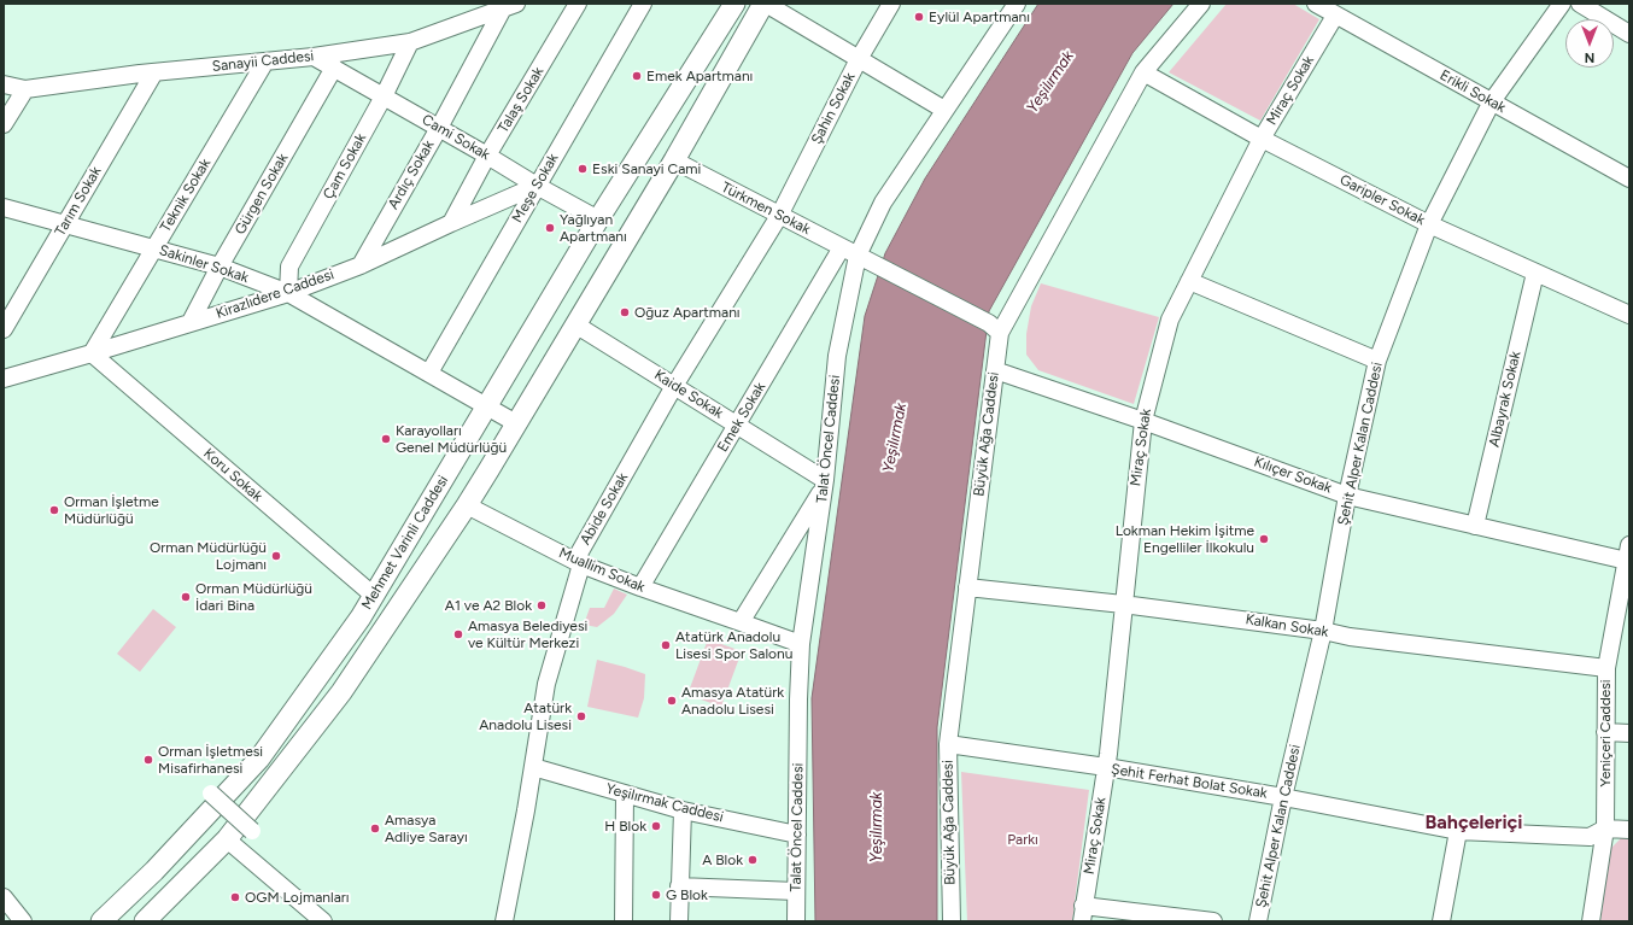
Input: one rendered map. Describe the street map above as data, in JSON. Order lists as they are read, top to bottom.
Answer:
{
  "streets": {
    "main road": ["Mehmet Varinli Caddesi"],
    "street": [
      "Sanayii Caddesi",
      "Miraç Sokak",
      "Erikli Sokak",
      "Talaş Sokak",
      "Şahin Sokak",
      "Cami Sokak",
      "Çam Sokak",
      "Ardıç Sokak",
      "Meşe Sokak",
      "Gürgen Sokak",
      "Teknik Sokak",
      "Garipler Sokak",
      "Tarım Sokak",
      "Türkmen Sokak",
      "Sakinler Sokak",
      "Kirazlıdere Caddesi",
      "Kaide Sokak",
      "Albayrak Sokak",
      "Emek Sokak",
      "Büyük Ağa Caddesi",
      "Talat Öncel Caddesi",
      "Şehit Alper Kalan Caddesi",
      "Koru Sokak",
      "Kılıçer Sokak",
      "Abide Sokak",
      "Muallim Sokak",
      "Kalkan Sokak",
      "Yeniçeri Caddesi",
      "Şehit Ferhat Bolat Sokak",
      "Yeşilırmak Caddesi"
    ]
  },
  "crossings": [
    ["Sanayii Caddesi", "Cami Sokak"],
    ["Sanayii Caddesi", "Çam Sokak"],
    ["Sanayii Caddesi", "Ardıç Sokak"],
    ["Sanayii Caddesi", "Teknik Sokak"],
    ["Sanayii Caddesi", "Tarım Sokak"],
    ["Miraç Sokak", "Erikli Sokak"],
    ["Miraç Sokak", "Garipler Sokak"],
    ["Miraç Sokak", "Kılıçer Sokak"],
    ["Miraç Sokak", "Kalkan Sokak"],
    ["Miraç Sokak", "Şehit Ferhat Bolat Sokak"],
    ["Erikli Sokak", "Şehit Alper Kalan Caddesi"],
    ["Talaş Sokak", "Cami Sokak"],
    ["Talaş Sokak", "Kirazlıdere Caddesi"],
    ["Şahin Sokak", "Türkmen Sokak"],
    ["Şahin Sokak", "Abide Sokak"],
    ["Cami Sokak", "Çam Sokak"],
    ["Cami Sokak", "Ardıç Sokak"],
    ["Cami Sokak", "Meşe Sokak"],
    ["Cami Sokak", "Gürgen Sokak"],
    ["Cami Sokak", "Kirazlıdere Caddesi"],
    ["Cami Sokak", "Mehmet Varinli Caddesi"],
    ["Çam Sokak", "Sakinler Sokak"],
    ["Çam Sokak", "Kirazlıdere Caddesi"],
    ["Ardıç Sokak", "Kirazlıdere Caddesi"],
    ["Meşe Sokak", "Sakinler Sokak"],
    ["Meşe Sokak", "Kirazlıdere Caddesi"],
    ["Gürgen Sokak", "Sakinler Sokak"],
    ["Gürgen Sokak", "Kirazlıdere Caddesi"],
    ["Teknik Sokak", "Sakinler Sokak"],
    ["Teknik Sokak", "Kirazlıdere Caddesi"],
    ["Teknik Sokak", "Koru Sokak"],
    ["Garipler Sokak", "Albayrak Sokak"],
    ["Garipler Sokak", "Büyük Ağa Caddesi"],
    ["Garipler Sokak", "Şehit Alper Kalan Caddesi"],
    ["Tarım Sokak", "Sakinler Sokak"],
    ["Türkmen Sokak", "Emek Sokak"],
    ["Türkmen Sokak", "Büyük Ağa Caddesi"],
    ["Türkmen Sokak", "Talat Öncel Caddesi"],
    ["Türkmen Sokak", "Abide Sokak"],
    ["Türkmen Sokak", "Mehmet Varinli Caddesi"],
    ["Sakinler Sokak", "Kirazlıdere Caddesi"],
    ["Sakinler Sokak", "Mehmet Varinli Caddesi"],
    ["Kirazlıdere Caddesi", "Koru Sokak"],
    ["Kaide Sokak", "Emek Sokak"],
    ["Kaide Sokak", "Talat Öncel Caddesi"],
    ["Kaide Sokak", "Abide Sokak"],
    ["Kaide Sokak", "Mehmet Varinli Caddesi"],
    ["Albayrak Sokak", "Kılıçer Sokak"],
    ["Emek Sokak", "Muallim Sokak"],
    ["Büyük Ağa Caddesi", "Kılıçer Sokak"],
    ["Büyük Ağa Caddesi", "Kalkan Sokak"],
    ["Büyük Ağa Caddesi", "Şehit Ferhat Bolat Sokak"],
    ["Talat Öncel Caddesi", "Muallim Sokak"],
    ["Talat Öncel Caddesi", "Yeşilırmak Caddesi"],
    ["Şehit Alper Kalan Caddesi", "Kılıçer Sokak"],
    ["Şehit Alper Kalan Caddesi", "Kalkan Sokak"],
    ["Şehit Alper Kalan Caddesi", "Şehit Ferhat Bolat Sokak"],
    ["Koru Sokak", "Mehmet Varinli Caddesi"],
    ["Kılıçer Sokak", "Yeniçeri Caddesi"],
    ["Abide Sokak", "Muallim Sokak"],
    ["Abide Sokak", "Yeşilırmak Caddesi"],
    ["Mehmet Varinli Caddesi", "Muallim Sokak"],
    ["Kalkan Sokak", "Yeniçeri Caddesi"],
    ["Yeniçeri Caddesi", "Şehit Ferhat Bolat Sokak"]
  ],
  "districts": ["Bahçeleriçi"],
  "water": ["Yeşilırmak"],
  "parks": ["Parkı"],
  "places": [
    "Eylül Apartmanı",
    "Emek Apartmanı",
    "Eski Sanayi Cami",
    "Yağlıyan Apartmanı",
    "Oğuz Apartmanı",
    "Karayolları Genel Müdürlüğü",
    "Orman İşletme Müdürlüğü",
    "Lokman Hekim İşitme Engelliler İlkokulu",
    "Orman Müdürlüğü Lojmanı",
    "Orman Müdürlüğü İdari Bina",
    "A1 ve A2 Blok",
    "Amasya Belediyesi ve Kültür Merkezi",
    "Atatürk Anadolu Lisesi Spor Salonu",
    "Amasya Atatürk Anadolu Lisesi",
    "Atatürk Anadolu Lisesi",
    "Orman İşletmesi Misafirhanesi",
    "H Blok",
    "Amasya Adliye Sarayı",
    "A Blok",
    "G Blok",
    "OGM Lojmanları"
  ],
  "north": "bottom"
}
